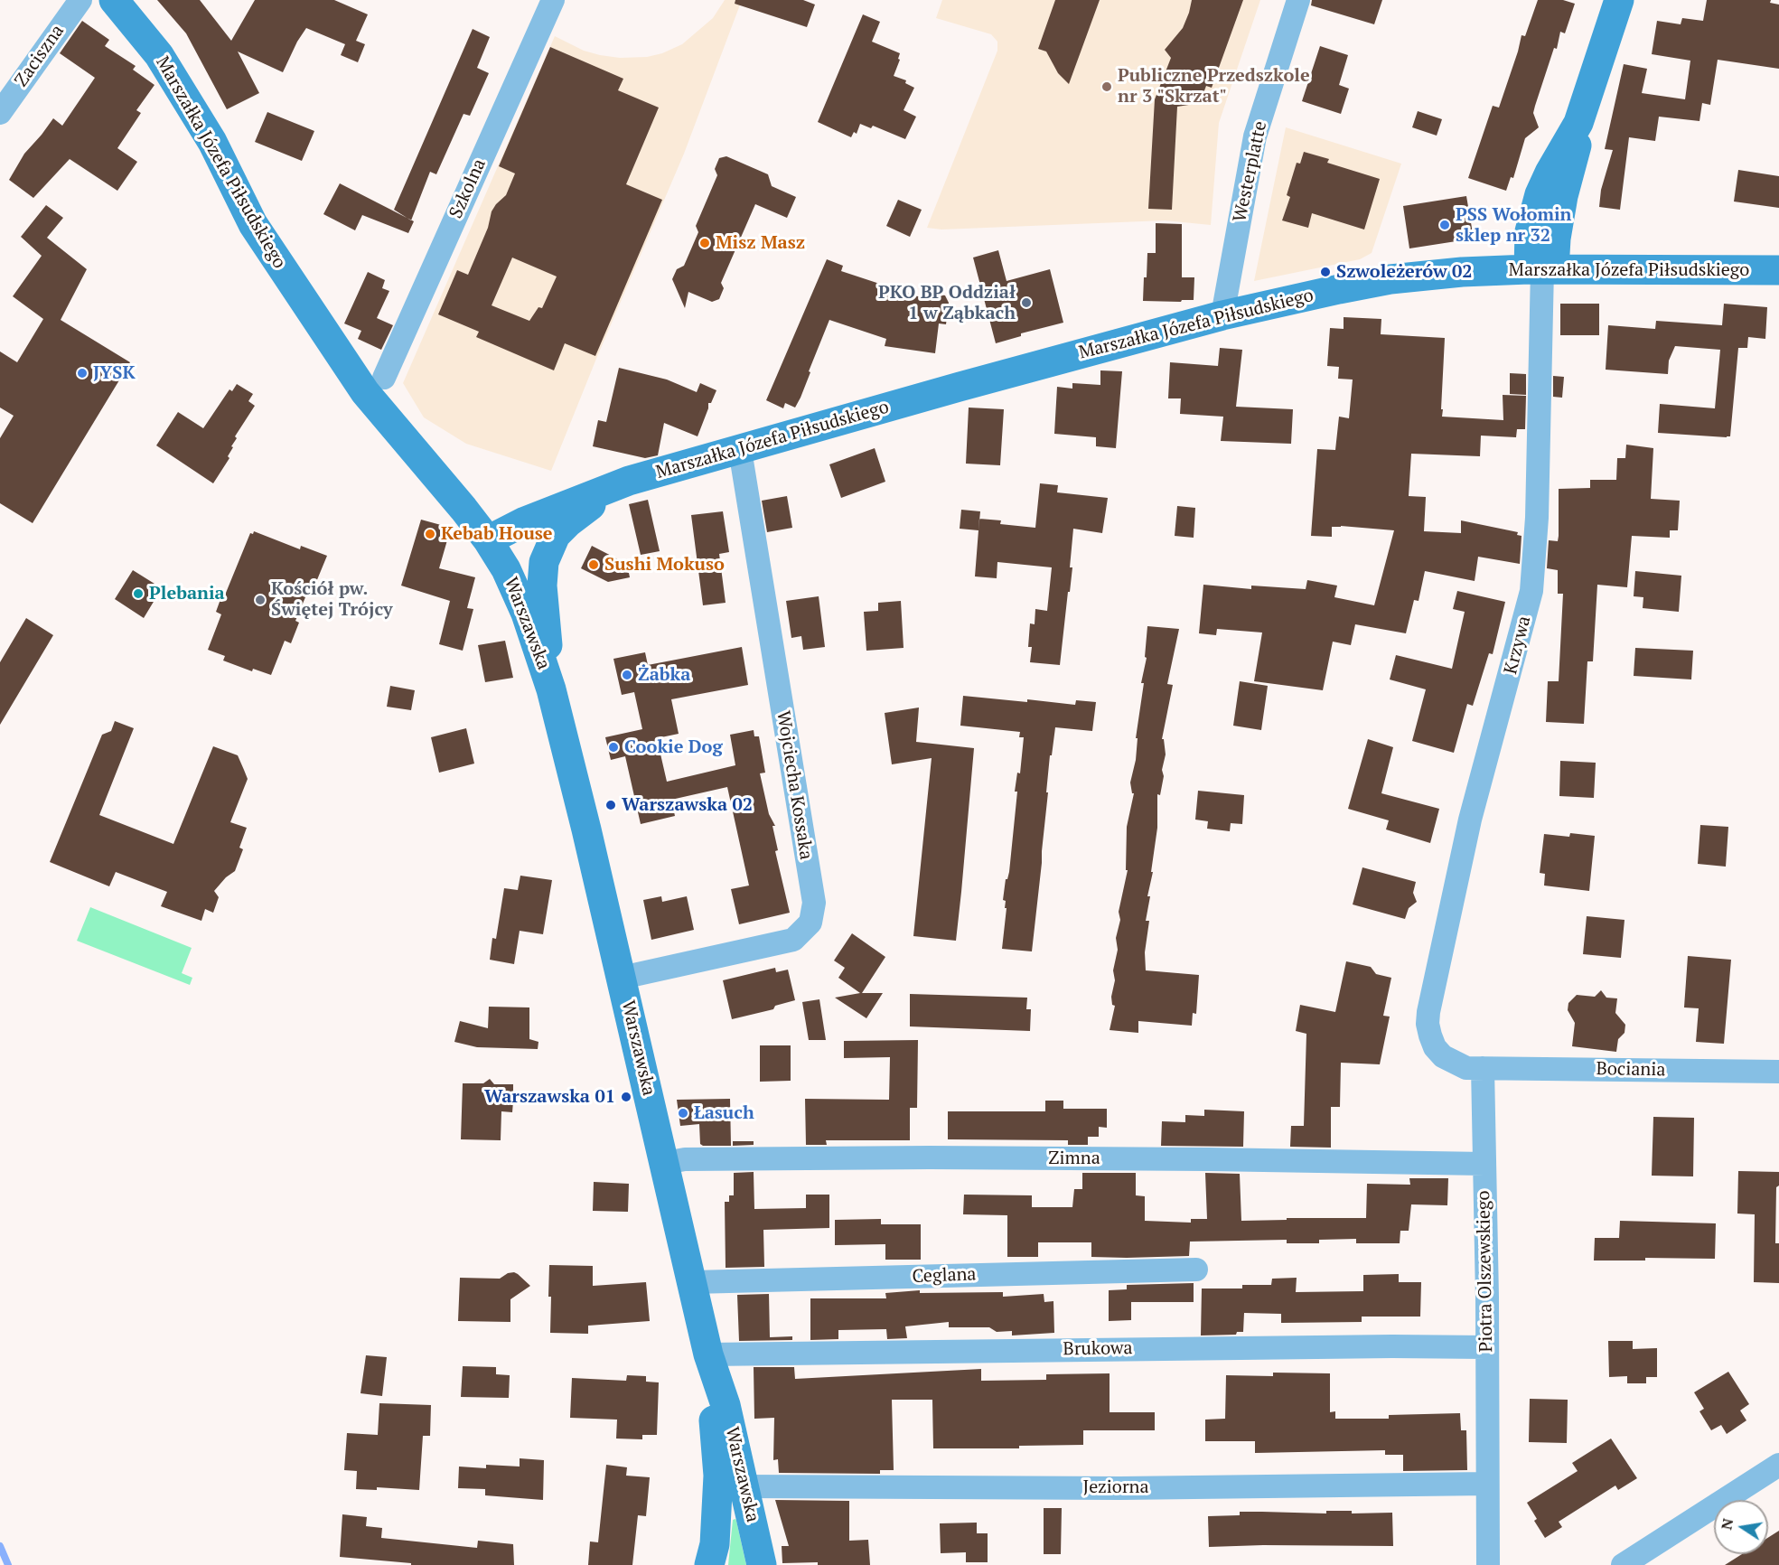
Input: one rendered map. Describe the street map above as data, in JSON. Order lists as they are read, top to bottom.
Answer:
{
  "streets": {
    "street": [
      "Zaciszna",
      "Marszałka Józefa Piłsudskiego",
      "Westerplatte",
      "Szkolna",
      "Warszawska",
      "Krzywa",
      "Wojciecha Kossaka",
      "Bociania",
      "Zimna",
      "Piotra Olszewskiego",
      "Ceglana",
      "Brukowa",
      "Jeziorna"
    ]
  },
  "crossings": [
    ["Marszałka Józefa Piłsudskiego", "Westerplatte"],
    ["Marszałka Józefa Piłsudskiego", "Warszawska"],
    ["Marszałka Józefa Piłsudskiego", "Krzywa"],
    ["Marszałka Józefa Piłsudskiego", "Wojciecha Kossaka"],
    ["Warszawska", "Wojciecha Kossaka"],
    ["Warszawska", "Zimna"],
    ["Warszawska", "Ceglana"],
    ["Warszawska", "Brukowa"],
    ["Warszawska", "Jeziorna"],
    ["Krzywa", "Bociania"],
    ["Krzywa", "Piotra Olszewskiego"],
    ["Bociania", "Piotra Olszewskiego"],
    ["Zimna", "Piotra Olszewskiego"],
    ["Piotra Olszewskiego", "Brukowa"],
    ["Piotra Olszewskiego", "Jeziorna"]
  ],
  "places": [
    "Publiczne Przedszkole nr 3 \"Skrzat\"",
    "PSS Wołomin sklep nr 32",
    "Misz Masz",
    "Szwoleżerów 02",
    "PKO BP Oddział 1 w Ząbkach",
    "JYSK",
    "Kebab House",
    "Sushi Mokuso",
    "Plebania",
    "Kościół pw. Świętej Trójcy",
    "Żabka",
    "Cookie Dog",
    "Warszawska 02",
    "Warszawska 01",
    "Łasuch"
  ],
  "north": "left"
}
